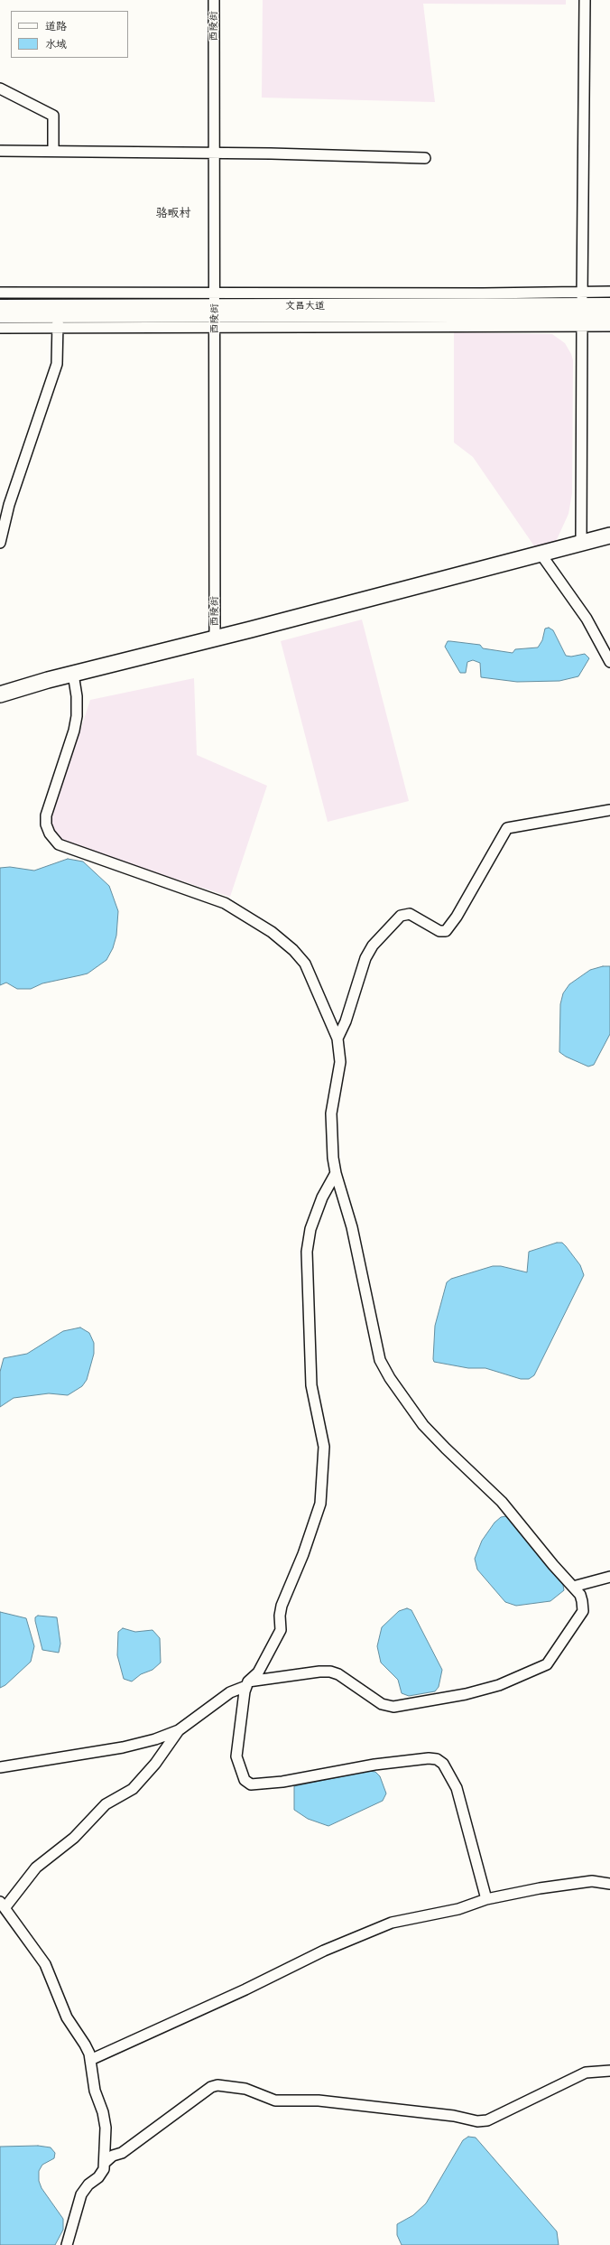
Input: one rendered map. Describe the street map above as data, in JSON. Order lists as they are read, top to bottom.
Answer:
{
  "streets": {
    "main road": ["文昌大道"],
    "street": ["西陵街"]
  },
  "crossings": [
    ["西陵街", "文昌大道"]
  ],
  "districts": ["骆畈村"],
  "legend": ["道路", "水域"]
}
